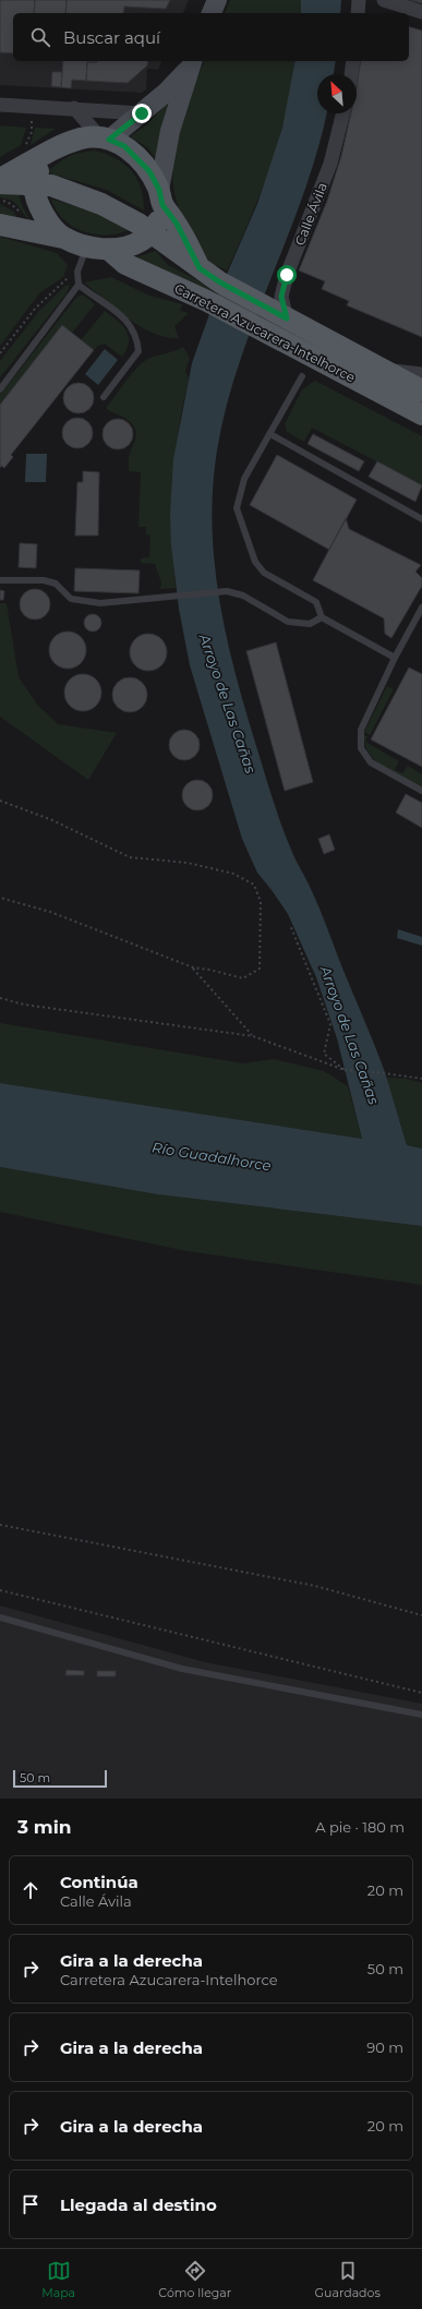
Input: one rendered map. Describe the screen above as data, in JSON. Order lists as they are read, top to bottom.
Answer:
{
  "streets": {
    "main road": ["Carretera Azucarera-Intelhorce"],
    "street": ["Calle Ávila"]
  },
  "crossings": [
    ["Calle Ávila", "Carretera Azucarera-Intelhorce"]
  ],
  "water": ["Arroyo de Las Cañas", "Río Guadalhorce"],
  "scale_bar": "50 m",
  "north": "top left",
  "page": {
    "search": "Buscar aquí",
    "scale": "50 m",
    "heading": ["3 min", "A pie · 180 m"],
    "list": [
      ["Continúa", "Calle Ávila", "20 m"],
      ["Gira a la derecha", "Carretera Azucarera-Intelhorce", "50 m"],
      ["Gira a la derecha", "90 m"],
      ["Gira a la derecha", "20 m"],
      "Llegada al destino"
    ],
    "nav": ["Mapa", "Cómo llegar", "Guardados"]
  }
}
